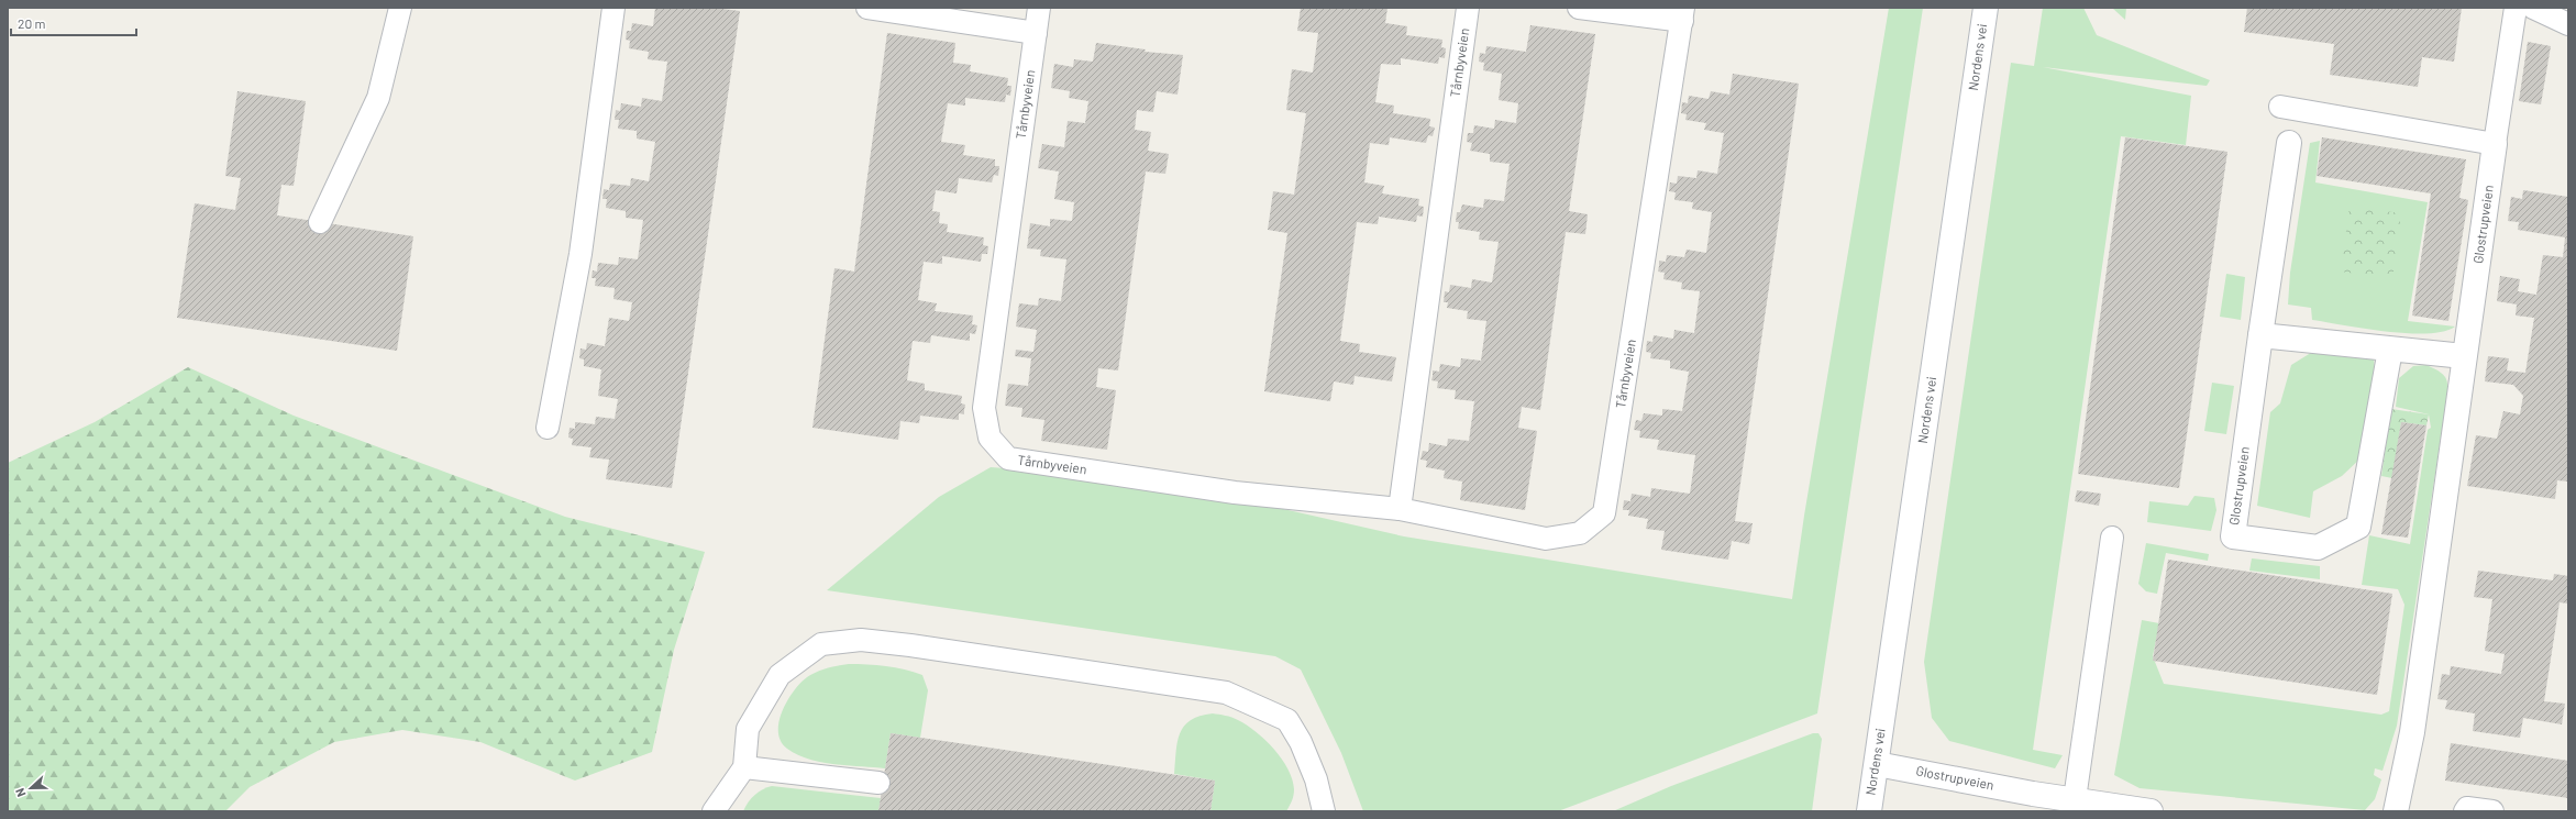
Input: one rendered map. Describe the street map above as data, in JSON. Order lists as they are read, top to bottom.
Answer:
{
  "streets": {
    "street": ["Nordens vei", "Glostrupveien"],
    "lane": ["Tårnbyveien"]
  },
  "crossings": [
    ["Nordens vei", "Glostrupveien"]
  ],
  "scale_bar": "20 m",
  "north": "left"
}
